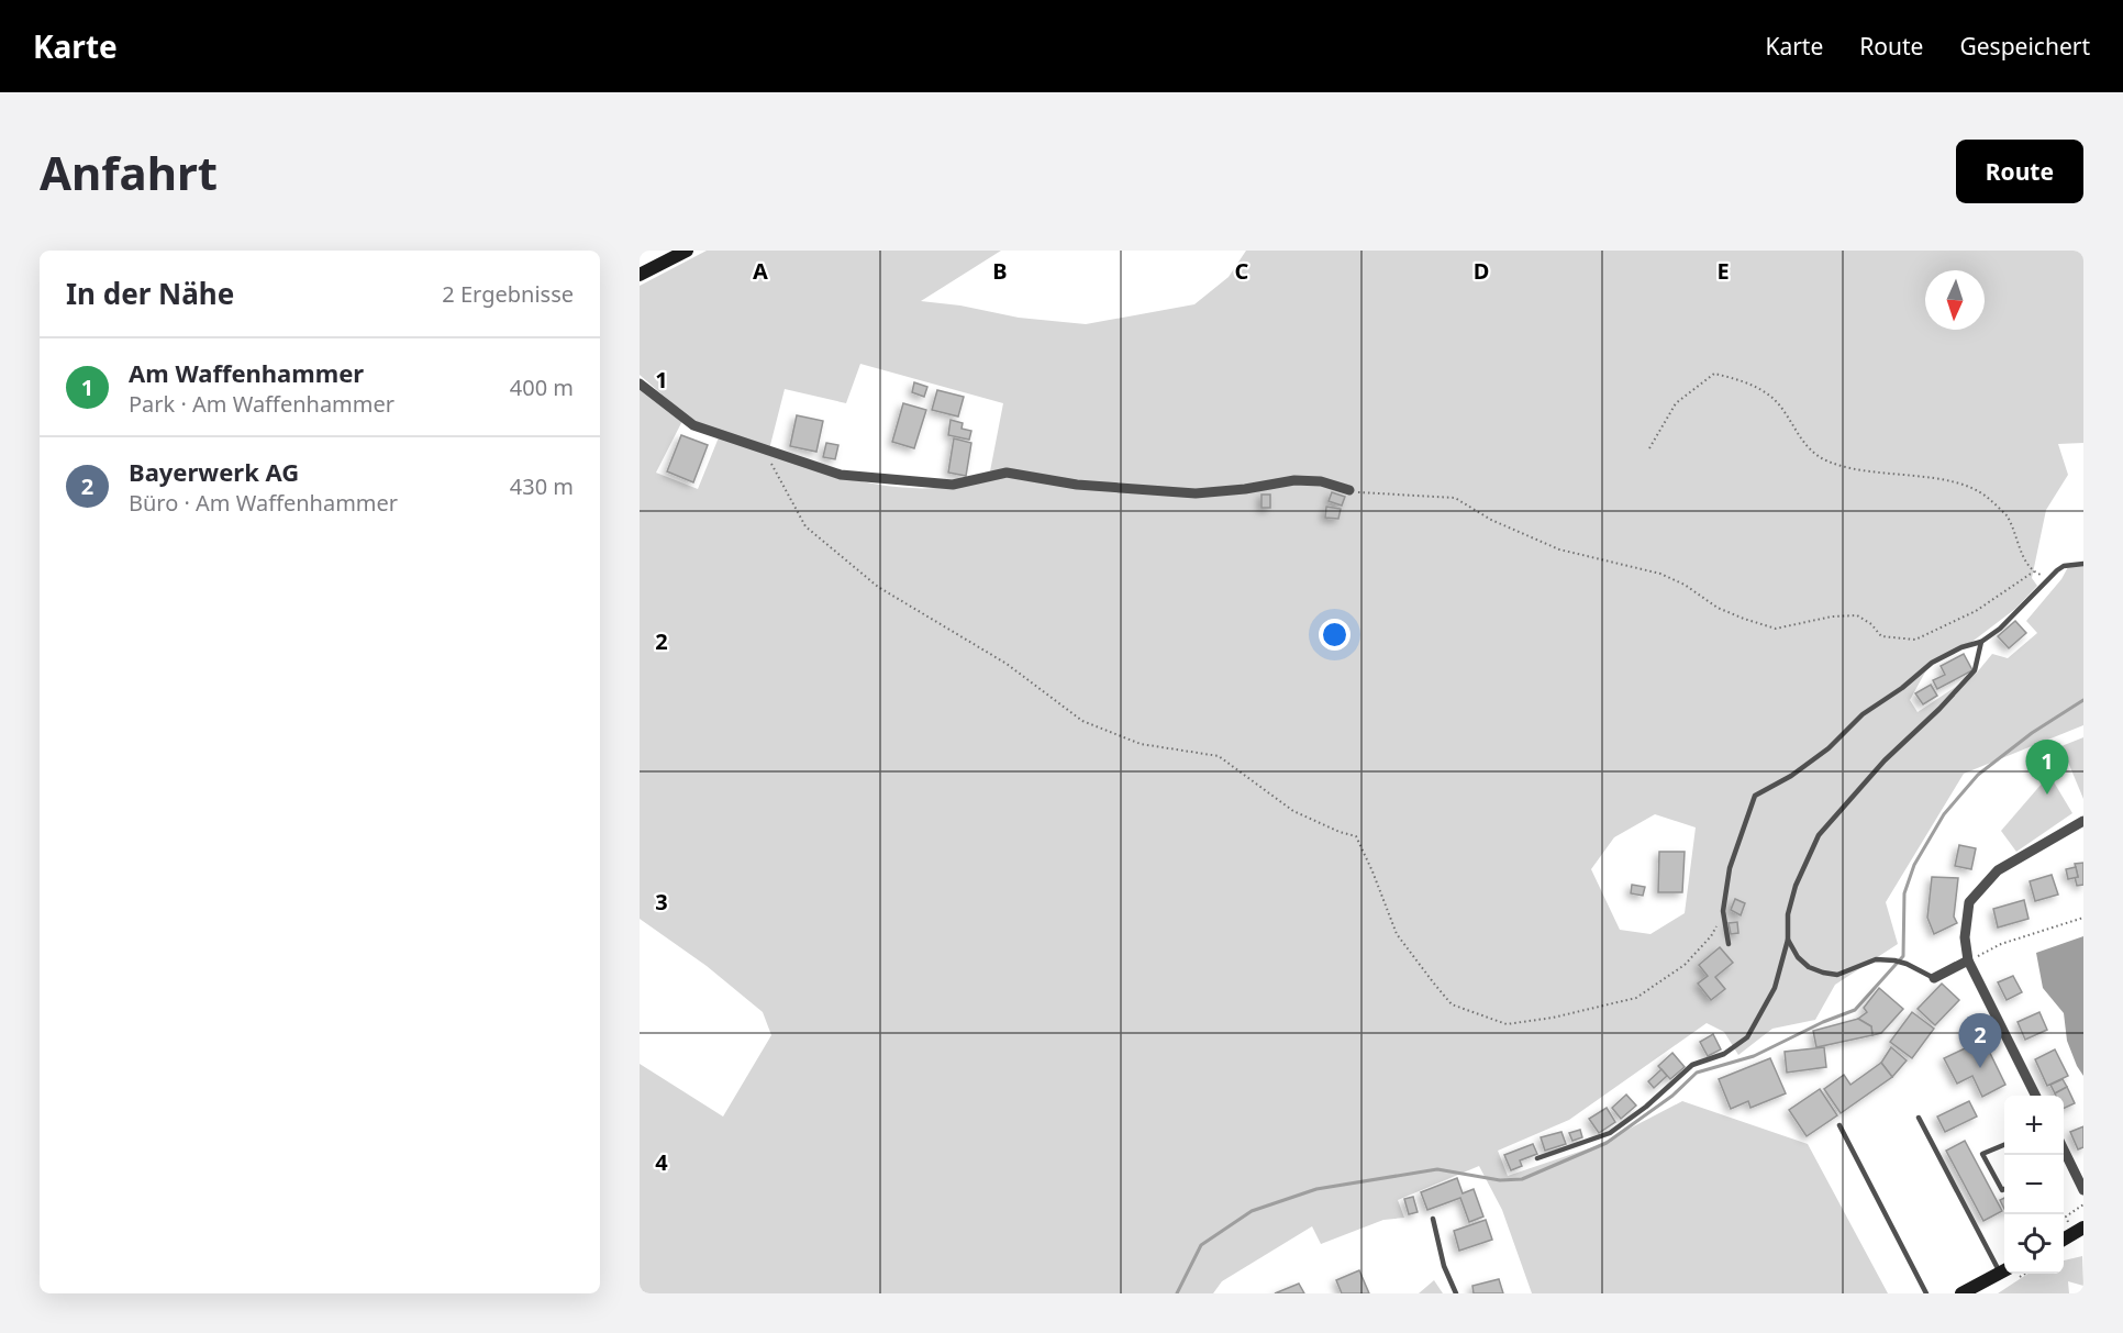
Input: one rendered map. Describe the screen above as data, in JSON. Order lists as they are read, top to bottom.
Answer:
{
  "north": "bottom",
  "page": {
    "header": "Karte",
    "nav": ["Karte", "Route", "Gespeichert"],
    "buttons": "Route",
    "title": "Anfahrt",
    "heading": ["In der Nähe", "2 Ergebnisse"],
    "list": [
      {
        "mark": "1",
        "name": "Am Waffenhammer",
        "note": "Park · Am Waffenhammer",
        "value": "400 m"
      },
      {
        "mark": "2",
        "name": "Bayerwerk AG",
        "note": "Büro · Am Waffenhammer",
        "value": "430 m"
      }
    ],
    "pins": ["1", "2"],
    "map_buttons": ["+", "−"]
  },
  "grid": {
    "columns": [
      "A",
      "B",
      "C",
      "D",
      "E"
    ],
    "rows": [
      "1",
      "2",
      "3",
      "4"
    ]
  }
}
